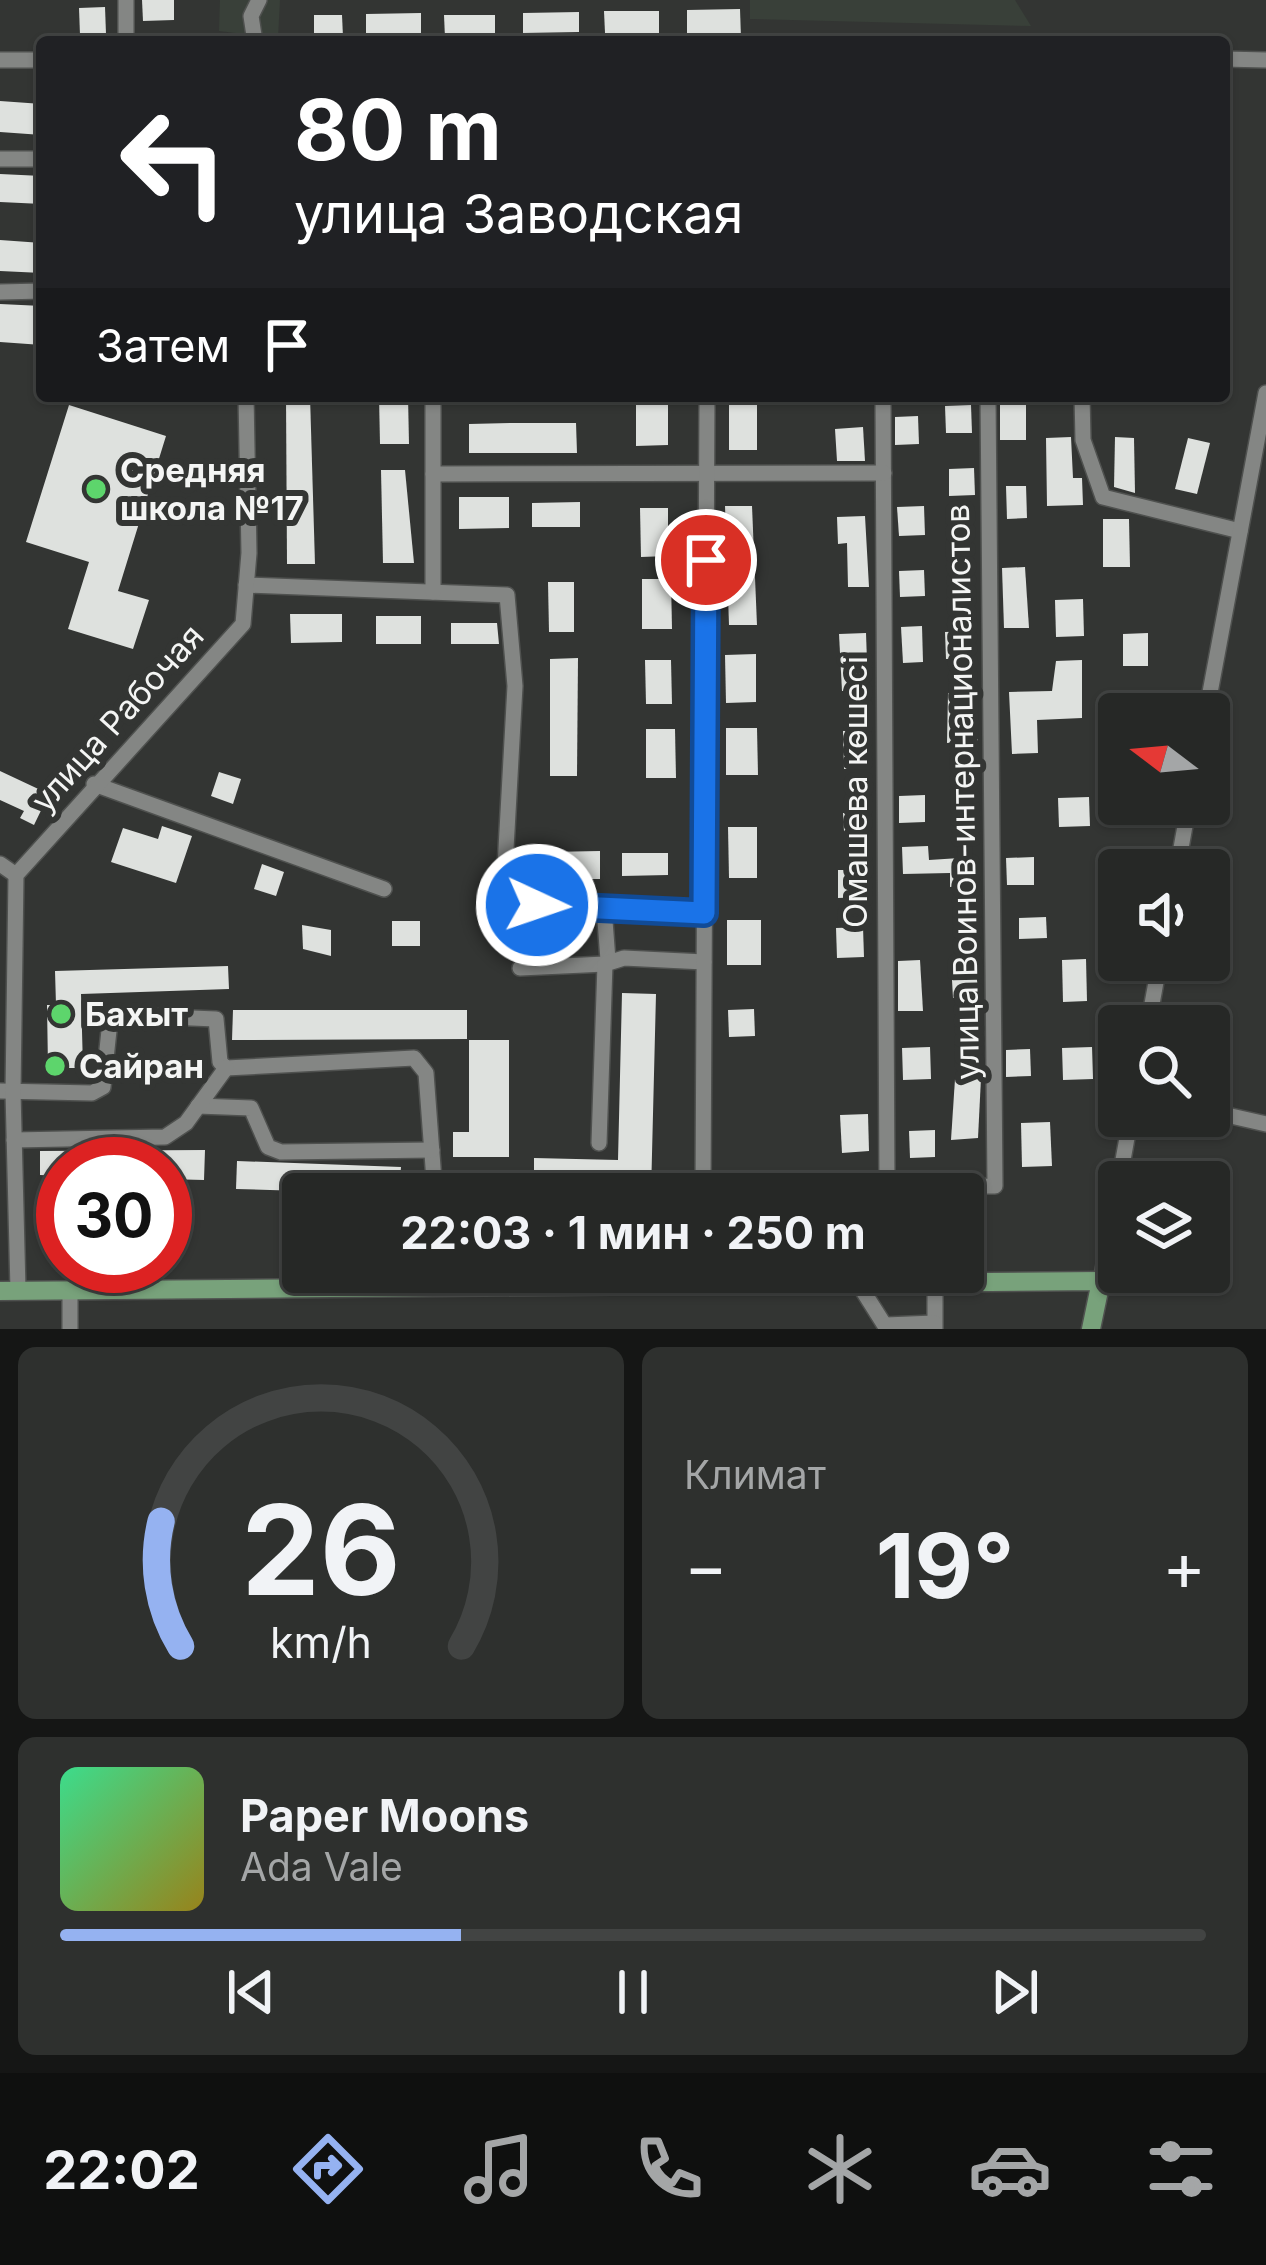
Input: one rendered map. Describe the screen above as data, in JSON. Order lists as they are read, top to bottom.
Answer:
{
  "streets": {
    "street": ["улица Рабочая", "Омашева көшесі", "улица Воинов-интернационалистов"]
  },
  "places": ["Средняя школа №17", "Бахыт", "Сайран"],
  "north": "left",
  "page": {
    "turn": ["80 m", "улица Заводская"],
    "then": "Затем",
    "limit": "30",
    "trip": "22:03 · 1 мин · 250 m",
    "tile": "Климат",
    "heat": ["−", "19°", "+"],
    "song": ["Paper Moons", "Ada Vale"],
    "tabs": "22:02",
    "gauge": ["26", "km/h"]
  }
}
